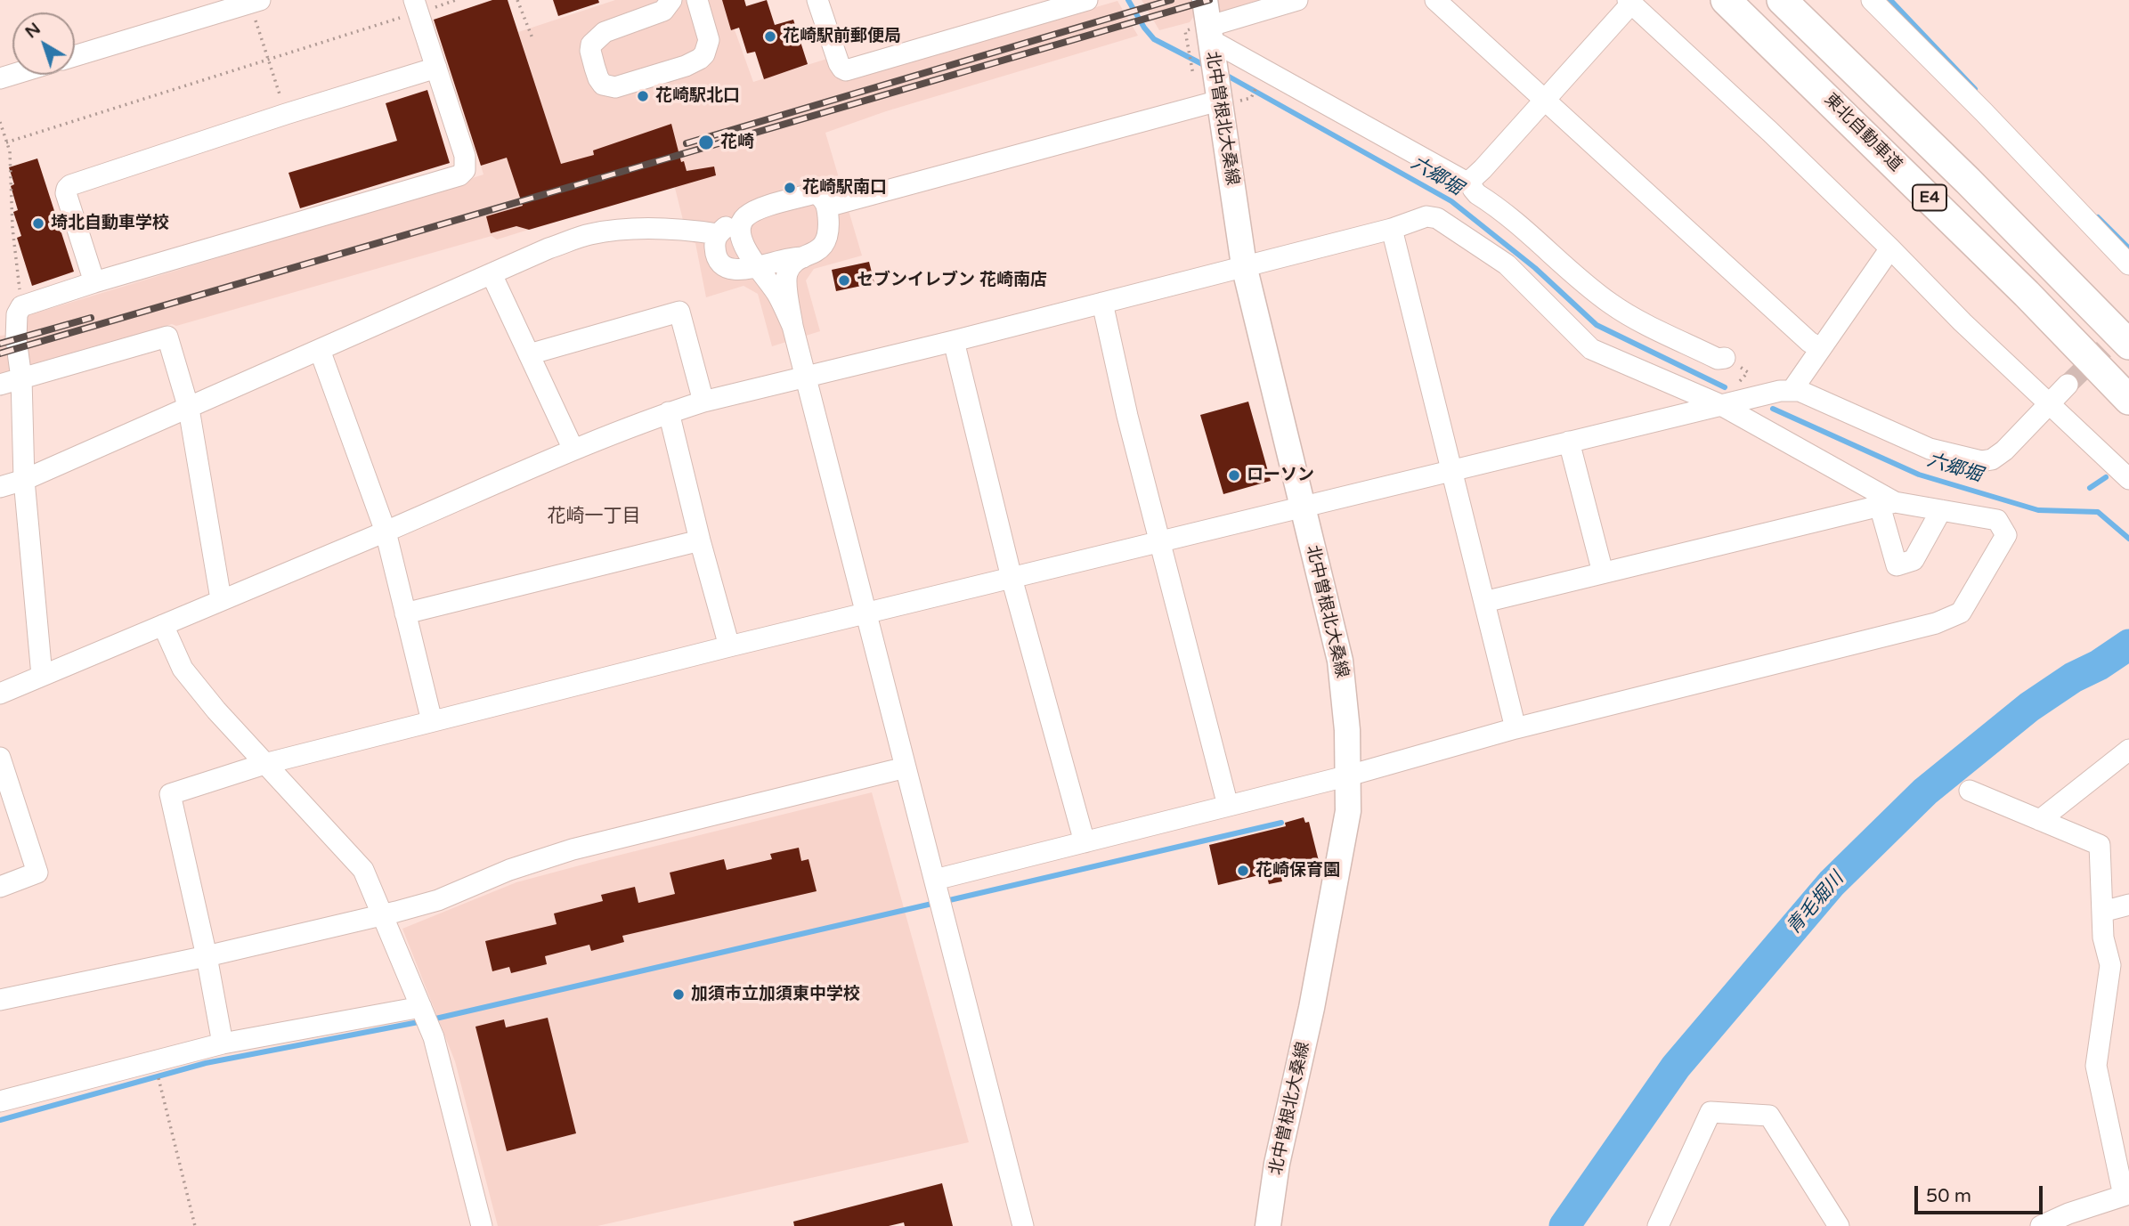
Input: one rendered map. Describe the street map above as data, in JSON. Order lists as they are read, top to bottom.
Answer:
{
  "streets": {
    "highway": ["東北自動車道", "E4"],
    "main road": ["北中曽根北大桑線"]
  },
  "districts": ["花崎一丁目"],
  "water": ["六郷堀", "青毛堀川"],
  "places": [
    "花崎駅前郵便局",
    "花崎駅北口",
    "花崎",
    "花崎駅南口",
    "埼北自動車学校",
    "セブンイレブン 花崎南店",
    "ローソン",
    "花崎保育園",
    "加須市立加須東中学校"
  ],
  "scale_bar": "50 m",
  "north": "top left"
}
